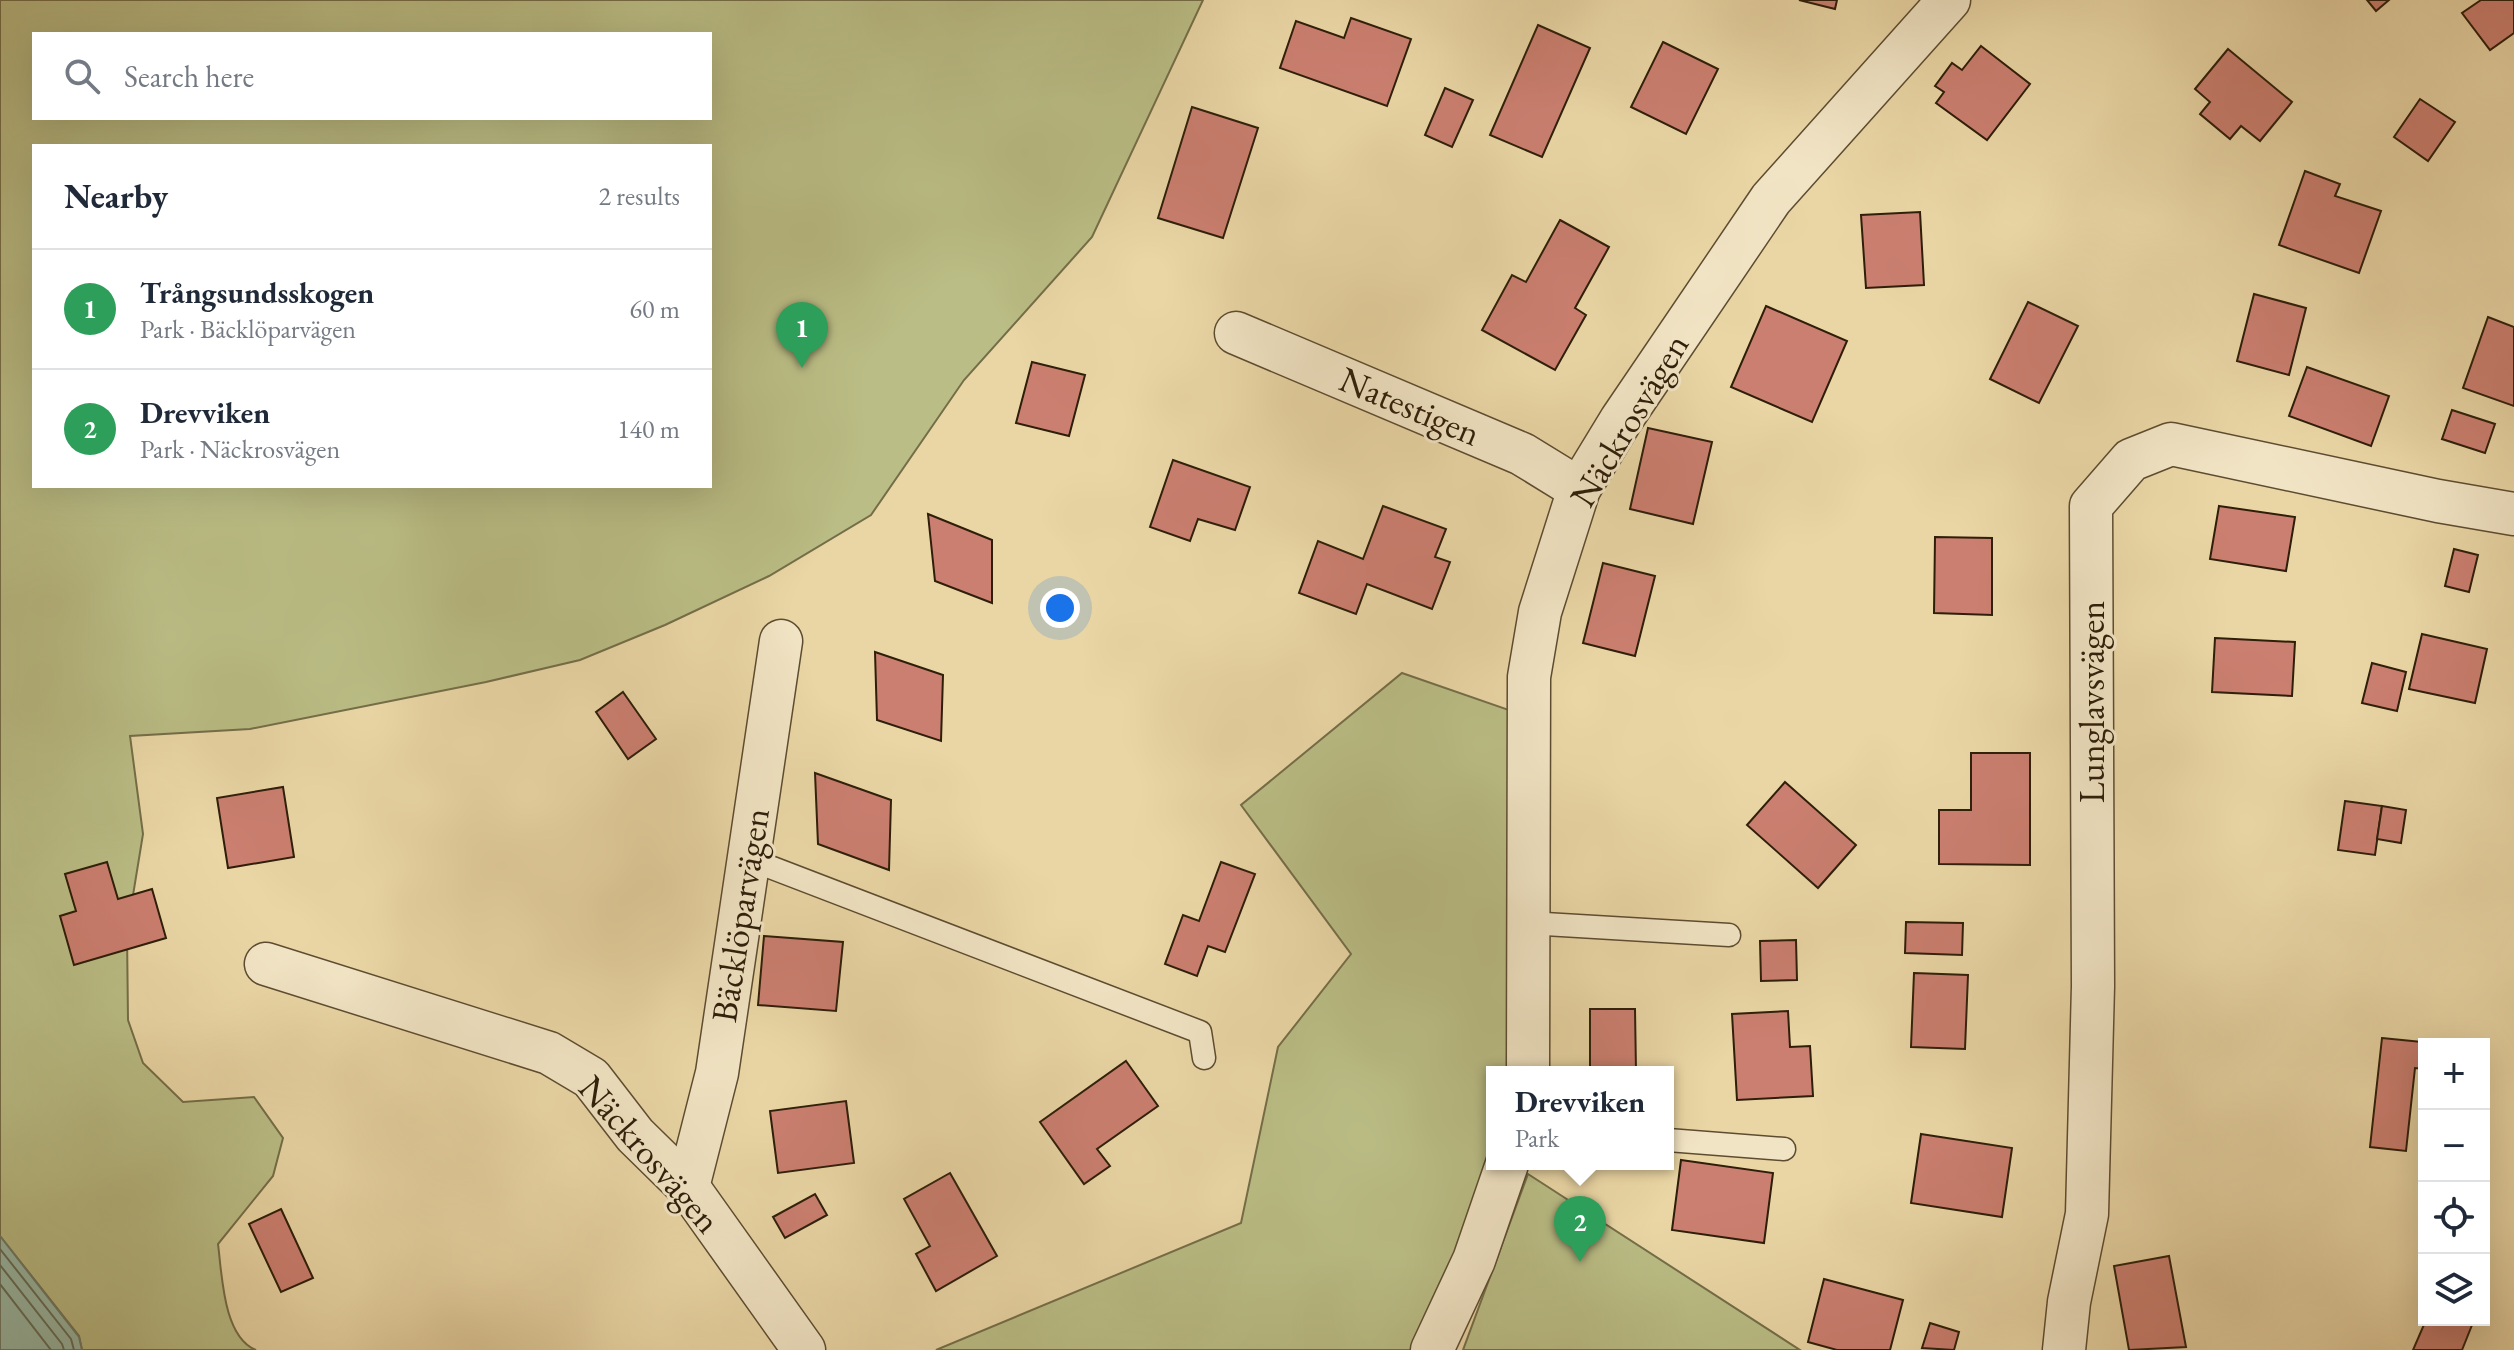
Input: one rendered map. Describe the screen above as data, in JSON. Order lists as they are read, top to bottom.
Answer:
{
  "streets": {
    "street": [
      "Natestigen",
      "Näckrosvägen",
      "Lunglavsvägen",
      "Bäcklöparvägen"
    ]
  },
  "crossings": [
    ["Natestigen", "Näckrosvägen"],
    ["Näckrosvägen", "Bäcklöparvägen"]
  ],
  "page": {
    "search": "Search here",
    "heading": ["Nearby", "2 results"],
    "list": [
      {
        "mark": "1",
        "name": "Trångsundsskogen",
        "note": "Park · Bäcklöparvägen",
        "value": "60 m"
      },
      {
        "mark": "2",
        "name": "Drevviken",
        "note": "Park · Näckrosvägen",
        "value": "140 m"
      }
    ],
    "pins": ["1", "2"],
    "map_buttons": ["+", "−"],
    "popup": ["Drevviken", "Park"]
  }
}
